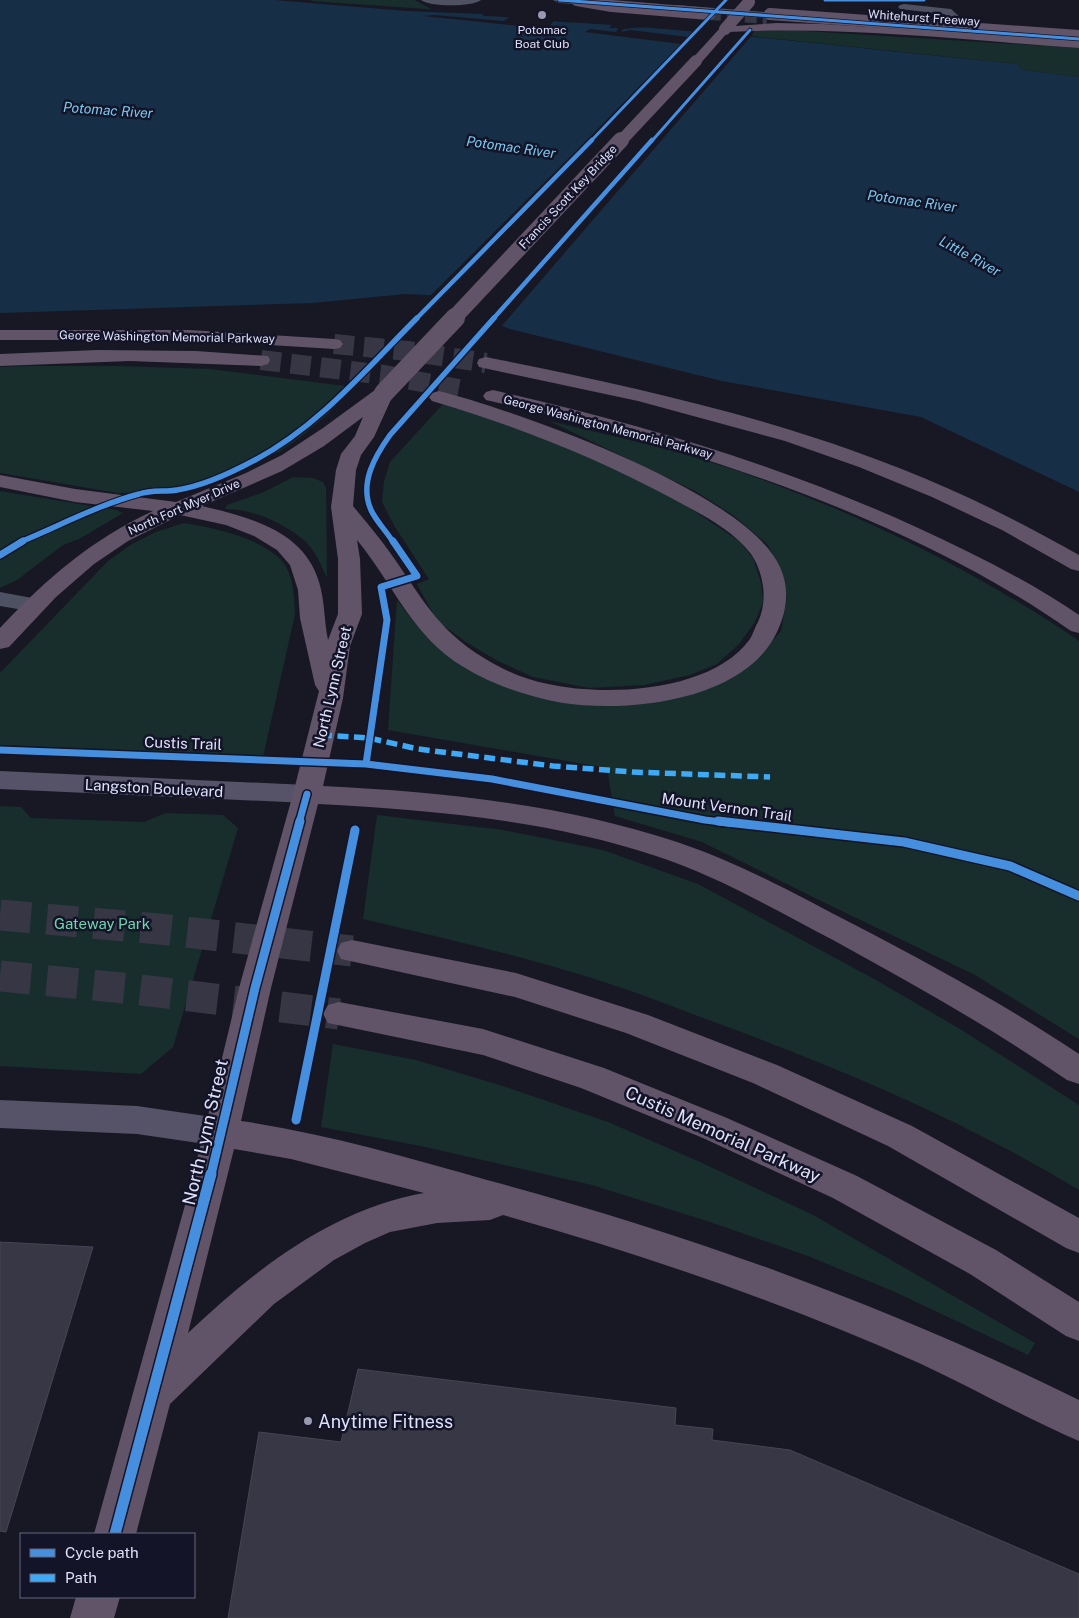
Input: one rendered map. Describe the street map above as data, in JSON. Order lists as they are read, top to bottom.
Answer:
{
  "streets": {
    "highway": [
      "Whitehurst Freeway",
      "Francis Scott Key Bridge",
      "George Washington Memorial Parkway",
      "North Fort Myer Drive",
      "North Lynn Street",
      "Custis Memorial Parkway"
    ],
    "main road": ["Langston Boulevard"],
    "cycle path": ["Custis Trail"]
  },
  "crossings": [
    ["Francis Scott Key Bridge", "North Fort Myer Drive"],
    ["Francis Scott Key Bridge", "North Lynn Street"],
    ["George Washington Memorial Parkway", "North Lynn Street"],
    ["North Fort Myer Drive", "North Lynn Street"],
    ["North Lynn Street", "Langston Boulevard"]
  ],
  "water": ["Potomac River", "Little River"],
  "parks": ["Gateway Park"],
  "places": ["Potomac Boat Club", "Anytime Fitness"],
  "legend": ["Cycle path", "Path"]
}
